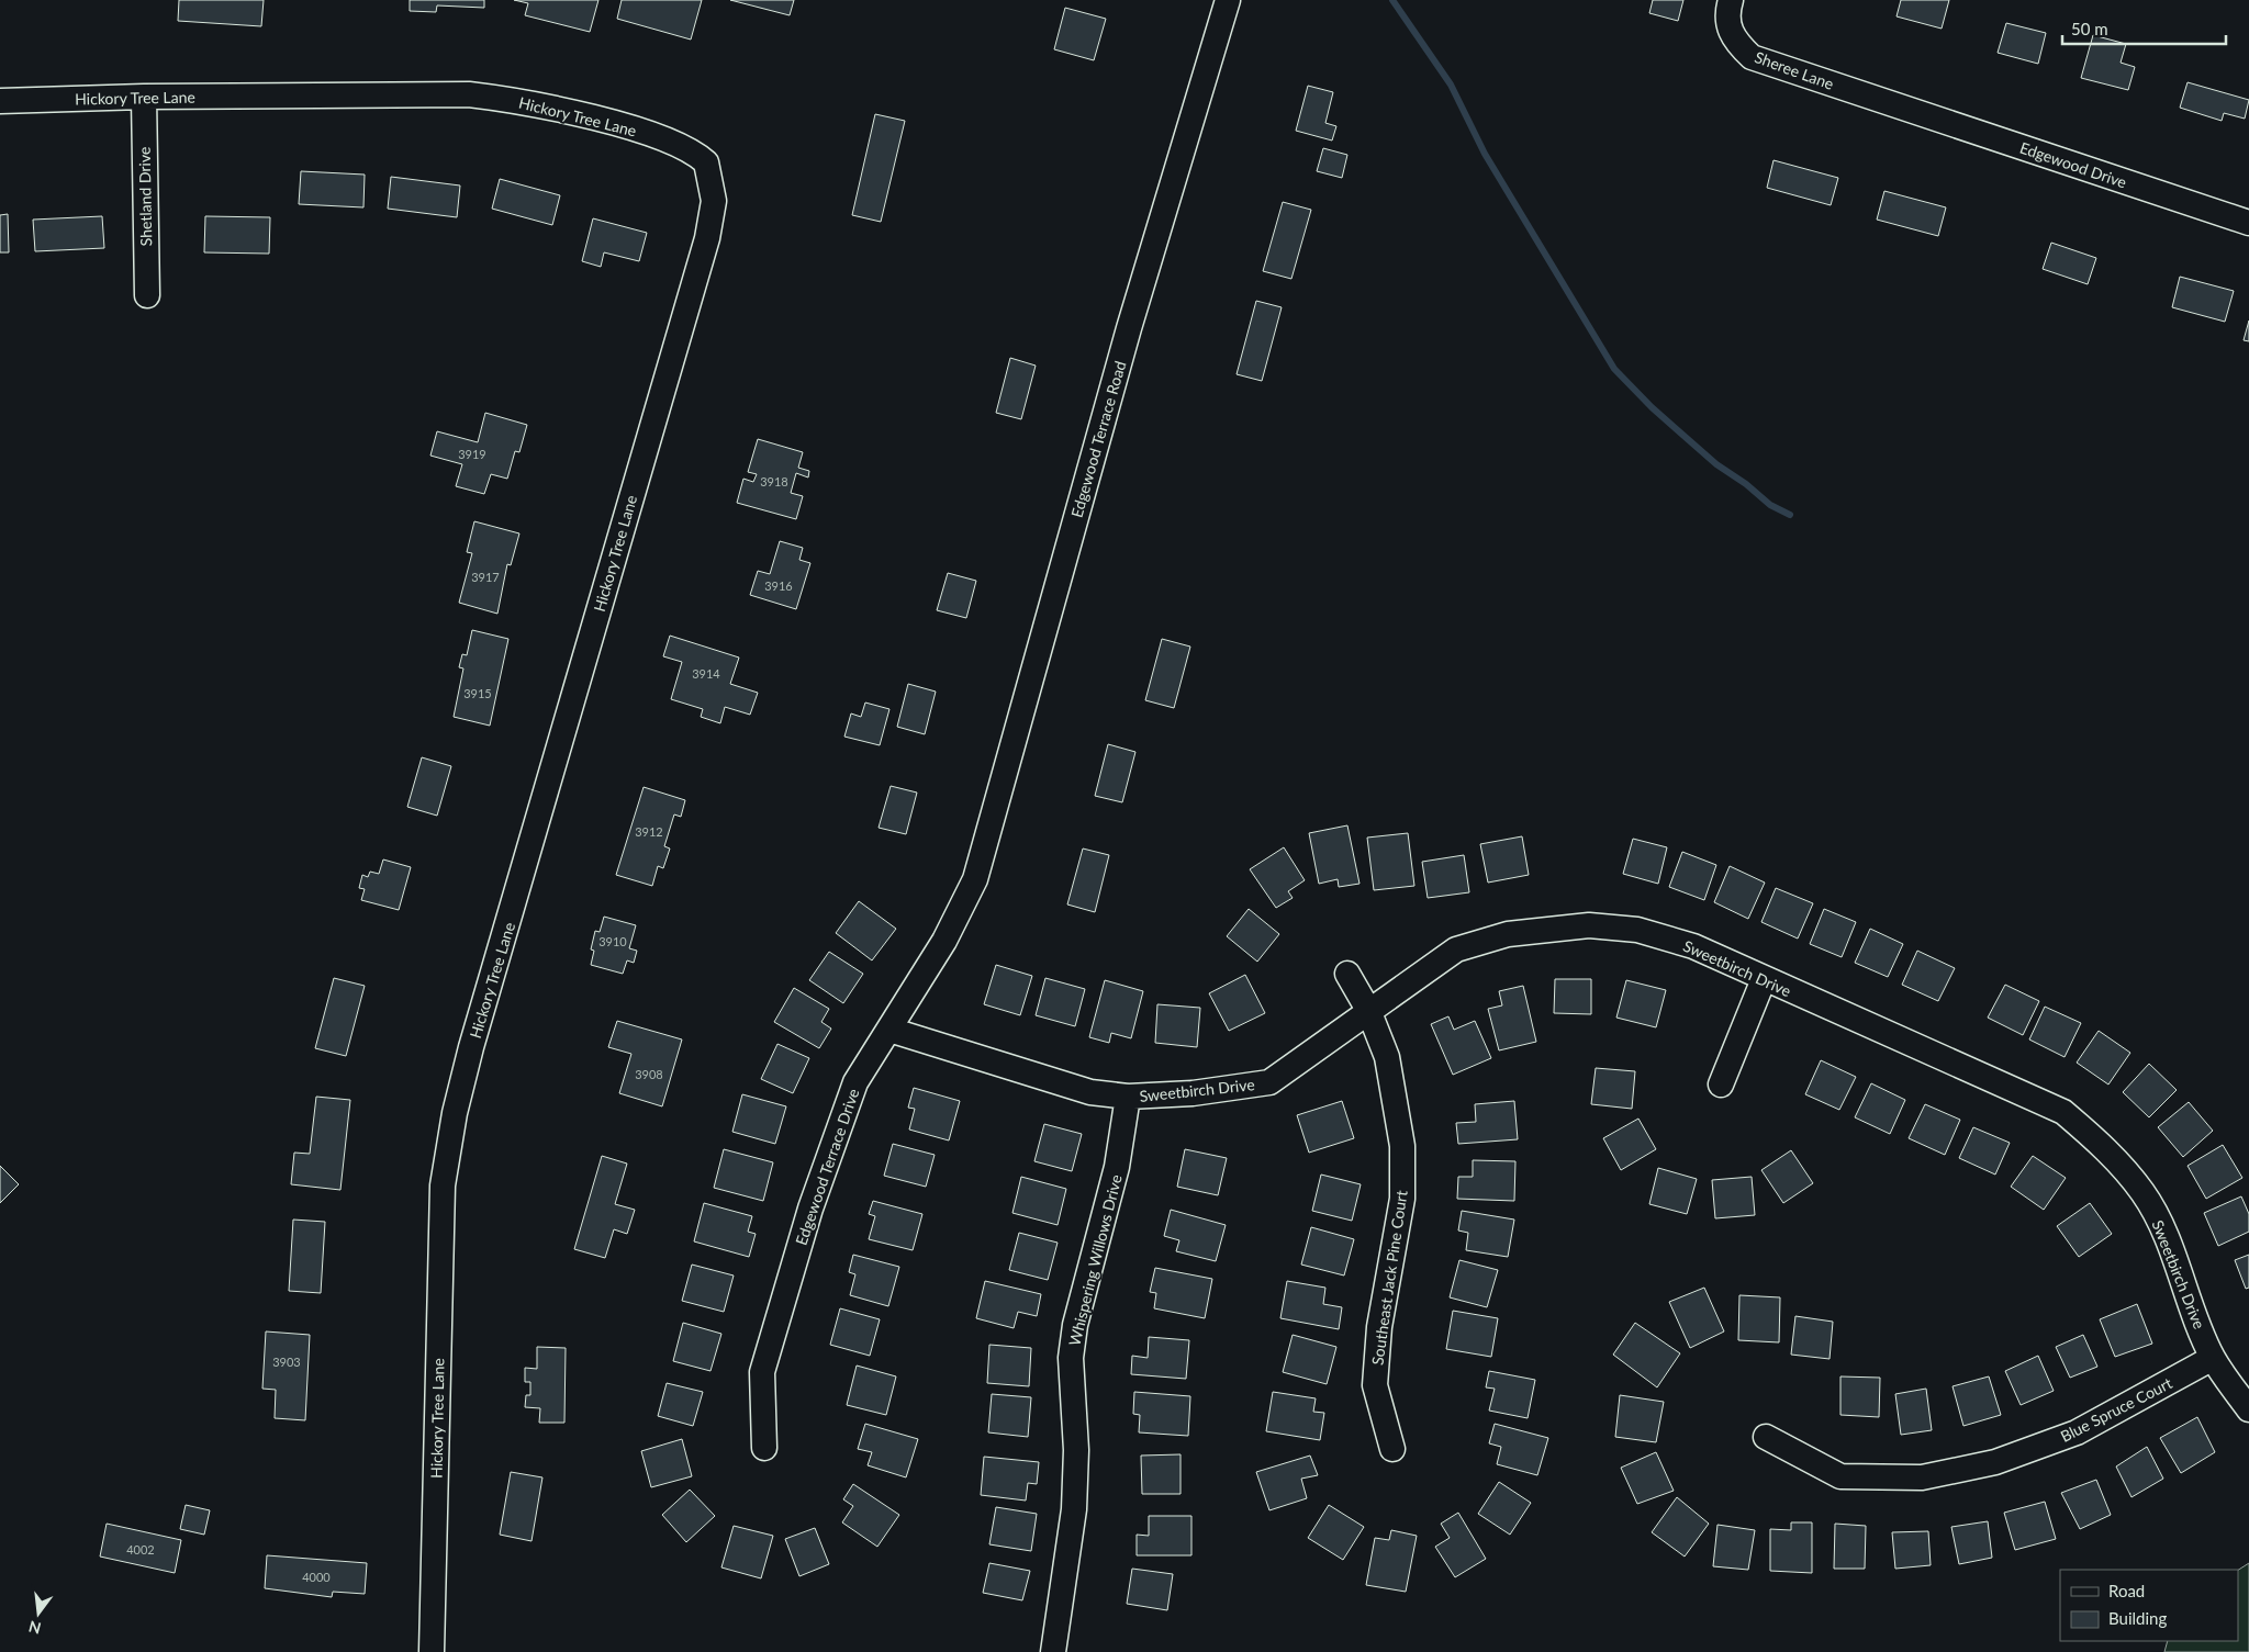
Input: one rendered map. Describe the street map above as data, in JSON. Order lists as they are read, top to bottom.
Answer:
{
  "streets": {
    "street": [
      "Sheree Lane",
      "Hickory Tree Lane",
      "Edgewood Drive",
      "Shetland Drive",
      "Edgewood Terrace Road",
      "Sweetbirch Drive",
      "Edgewood Terrace Drive",
      "Whispering Willows Drive",
      "Southeast Jack Pine Court",
      "Blue Spruce Court"
    ]
  },
  "crossings": [
    ["Sheree Lane", "Edgewood Drive"],
    ["Hickory Tree Lane", "Shetland Drive"],
    ["Edgewood Terrace Road", "Edgewood Terrace Drive"],
    ["Sweetbirch Drive", "Edgewood Terrace Drive"],
    ["Sweetbirch Drive", "Whispering Willows Drive"],
    ["Sweetbirch Drive", "Southeast Jack Pine Court"],
    ["Sweetbirch Drive", "Blue Spruce Court"]
  ],
  "house_numbers": [
    "3919",
    "3918",
    "3917",
    "3916",
    "3914",
    "3915",
    "3912",
    "3910",
    "3908",
    "3903",
    "4002",
    "4000"
  ],
  "legend": ["Road", "Building"],
  "scale_bar": "50 m",
  "north": "bottom"
}
